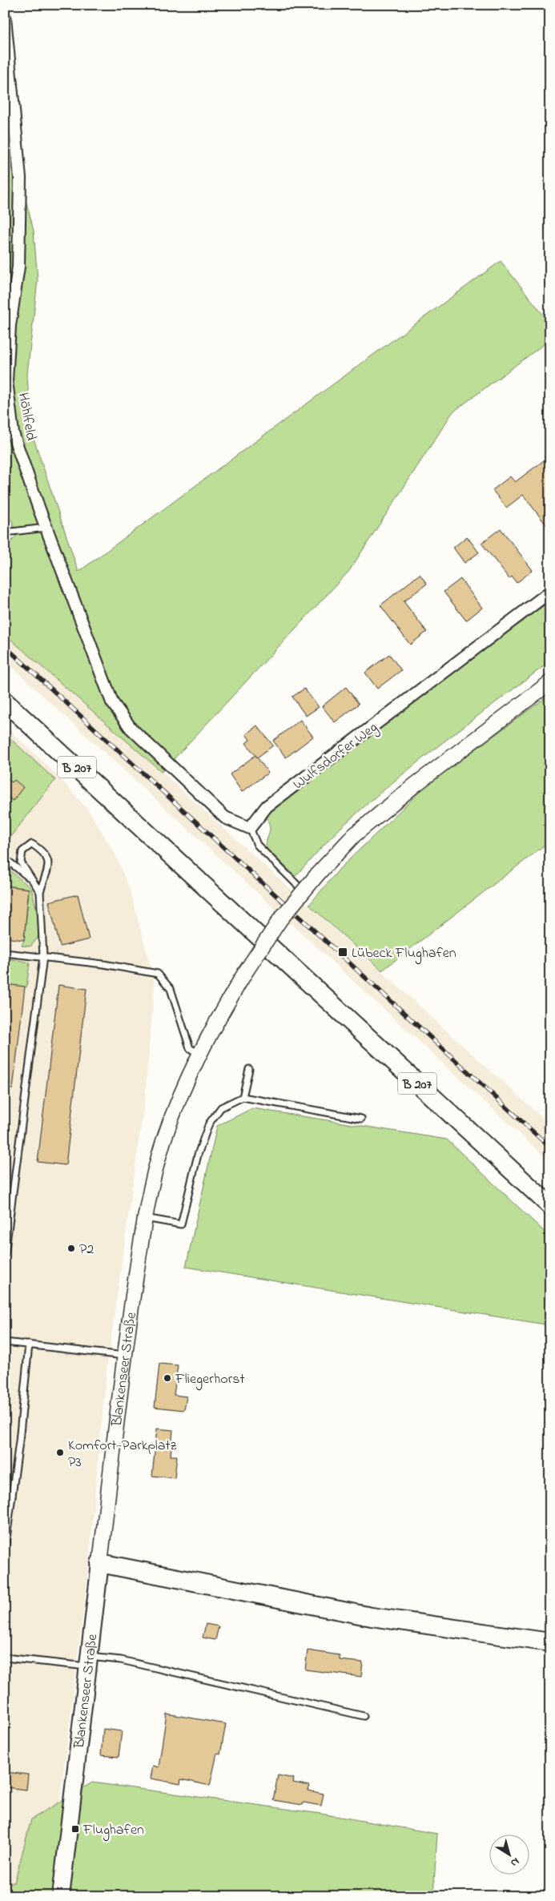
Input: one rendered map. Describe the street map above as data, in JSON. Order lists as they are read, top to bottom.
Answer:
{
  "streets": {
    "main road": ["B 207", "Blankenseer Straße"],
    "street": ["Höhlfeld", "Wulfsdorfer Weg"]
  },
  "crossings": [
    ["Höhlfeld", "Wulfsdorfer Weg"]
  ],
  "places": {
    "transit": ["Lübeck Flughafen", "Flughafen"],
    "other": ["P2", "Fliegerhorst", "Komfort-Parkplatz P3"]
  },
  "north": "bottom right"
}
